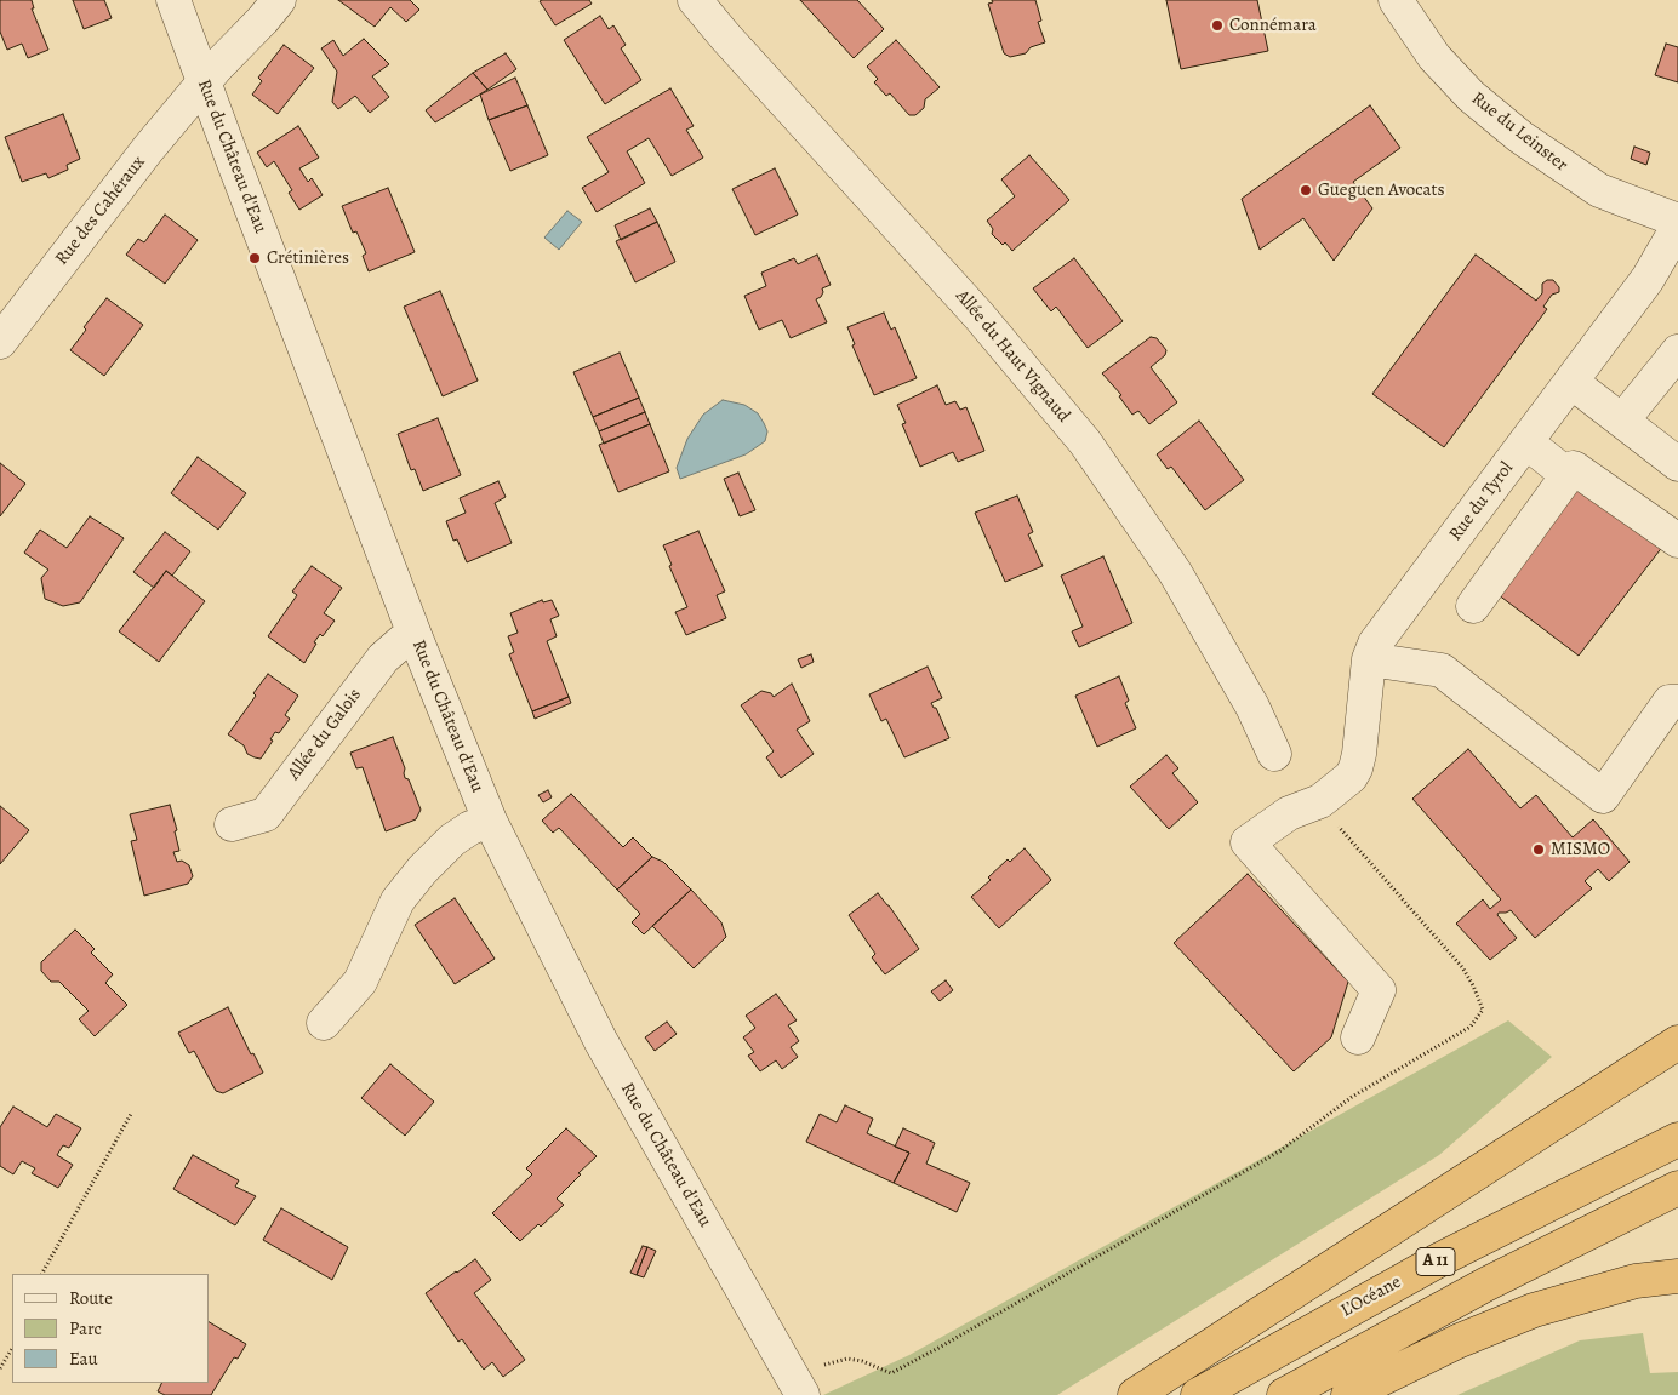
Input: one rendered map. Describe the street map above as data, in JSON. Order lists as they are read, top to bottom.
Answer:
{
  "streets": {
    "highway": ["A 11", "L’Océane"],
    "street": [
      "Rue du Leinster",
      "Rue du Château d'Eau",
      "Rue des Cahéraux",
      "Allée du Haut Vignaud",
      "Rue du Tyrol",
      "Allée du Galois"
    ]
  },
  "crossings": [
    ["Rue du Château d'Eau", "Rue des Cahéraux"],
    ["Rue du Château d'Eau", "Allée du Galois"]
  ],
  "places": [
    "Connémara",
    "Gueguen Avocats",
    "Crétinières",
    "MISMO"
  ],
  "legend": ["Route", "Parc", "Eau"]
}
